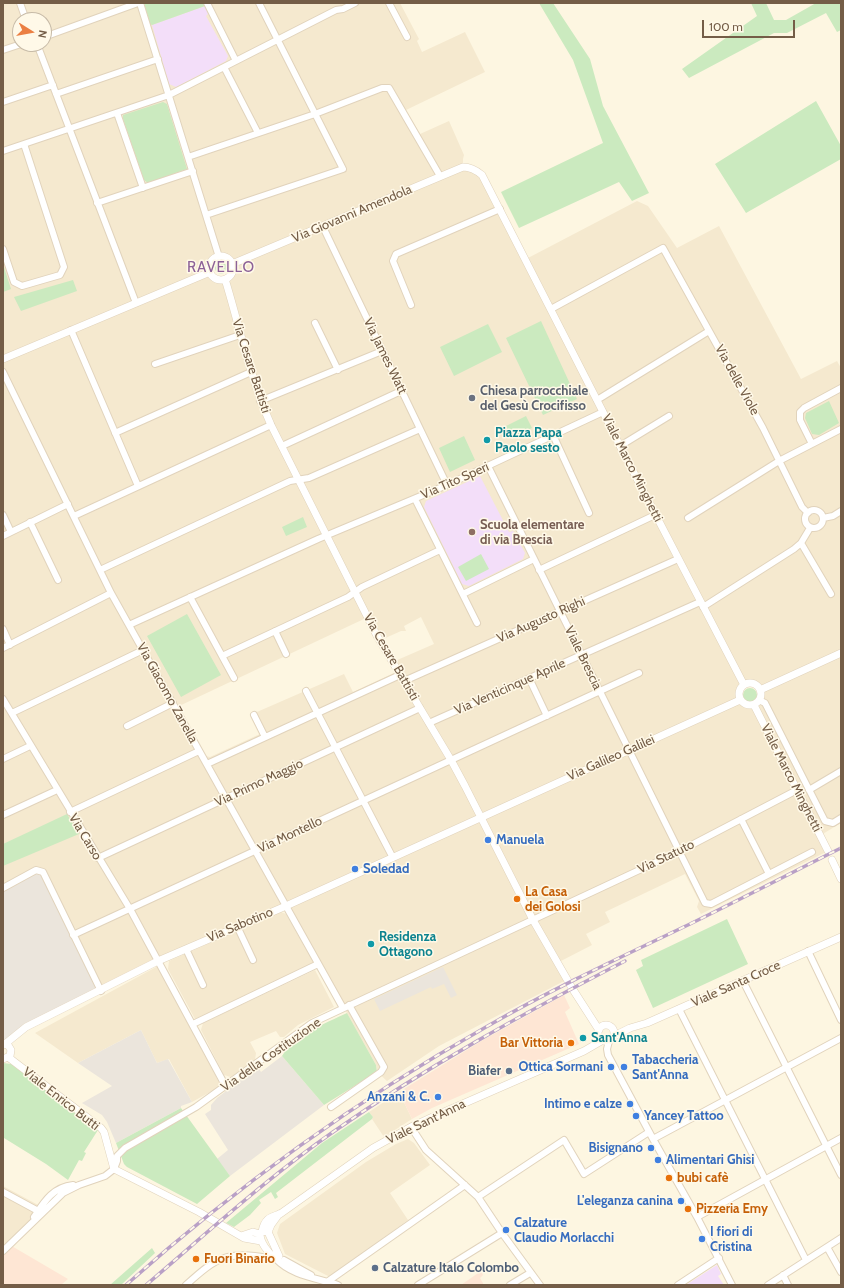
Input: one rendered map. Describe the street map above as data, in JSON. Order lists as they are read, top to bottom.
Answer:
{
  "streets": {
    "street": [
      "Via Giovanni Amendola",
      "Via James Watt",
      "Via Cesare Battisti",
      "Via delle Viole",
      "Viale Marco Minghetti",
      "Via Tito Speri",
      "Via Augusto Righi",
      "Viale Brescia",
      "Via Venticinque Aprile",
      "Via Giacomo Zanella",
      "Via Galileo Galilei",
      "Via Primo Maggio",
      "Via Montello",
      "Via Carso",
      "Via Statuto",
      "Via Sabotino",
      "Viale Santa Croce",
      "Via della Costituzione",
      "Viale Enrico Butti",
      "Viale Sant'Anna"
    ]
  },
  "crossings": [
    ["Via Giovanni Amendola", "Via James Watt"],
    ["Via Giovanni Amendola", "Via Cesare Battisti"],
    ["Via Giovanni Amendola", "Viale Marco Minghetti"],
    ["Via James Watt", "Via Tito Speri"],
    ["Via Cesare Battisti", "Via Tito Speri"],
    ["Via Cesare Battisti", "Via Augusto Righi"],
    ["Via Cesare Battisti", "Via Venticinque Aprile"],
    ["Via Cesare Battisti", "Via Galileo Galilei"],
    ["Via Cesare Battisti", "Via Primo Maggio"],
    ["Via Cesare Battisti", "Via Montello"],
    ["Via Cesare Battisti", "Via Statuto"],
    ["Via Cesare Battisti", "Via Sabotino"],
    ["Via Cesare Battisti", "Viale Santa Croce"],
    ["Via Cesare Battisti", "Via della Costituzione"],
    ["Via Cesare Battisti", "Viale Sant'Anna"],
    ["Via delle Viole", "Viale Marco Minghetti"],
    ["Viale Marco Minghetti", "Via Tito Speri"],
    ["Viale Marco Minghetti", "Via Augusto Righi"],
    ["Viale Marco Minghetti", "Via Venticinque Aprile"],
    ["Viale Marco Minghetti", "Via Galileo Galilei"],
    ["Viale Marco Minghetti", "Via Statuto"],
    ["Via Tito Speri", "Viale Brescia"],
    ["Via Tito Speri", "Via Giacomo Zanella"],
    ["Via Augusto Righi", "Viale Brescia"],
    ["Via Augusto Righi", "Via Giacomo Zanella"],
    ["Viale Brescia", "Via Venticinque Aprile"],
    ["Viale Brescia", "Via Galileo Galilei"],
    ["Viale Brescia", "Via Montello"],
    ["Viale Brescia", "Via Statuto"],
    ["Via Giacomo Zanella", "Via Primo Maggio"],
    ["Via Giacomo Zanella", "Via Montello"],
    ["Via Giacomo Zanella", "Via Sabotino"],
    ["Via Giacomo Zanella", "Via della Costituzione"],
    ["Via Galileo Galilei", "Via Sabotino"],
    ["Via Primo Maggio", "Via Carso"],
    ["Via Montello", "Via Carso"],
    ["Via Carso", "Via Sabotino"],
    ["Via Carso", "Via della Costituzione"],
    ["Via Statuto", "Via della Costituzione"],
    ["Viale Santa Croce", "Viale Sant'Anna"],
    ["Via della Costituzione", "Viale Enrico Butti"]
  ],
  "districts": ["RAVELLO"],
  "places": [
    "Chiesa parrocchiale del Gesù Crocifisso",
    "Piazza Papa Paolo sesto",
    "Scuola elementare di via Brescia",
    "Manuela",
    "Soledad",
    "La Casa dei Golosi",
    "Residenza Ottagono",
    "Sant'Anna",
    "Bar Vittoria",
    "Ottica Sormani",
    "Tabaccheria Sant'Anna",
    "Biafer",
    "Anzani & C.",
    "Intimo e calze",
    "Yancey Tattoo",
    "Bisignano",
    "Alimentari Ghisi",
    "bubi cafè",
    "L'eleganza canina",
    "Pizzeria Emy",
    "Calzature Claudio Morlacchi",
    "I fiori di Cristina",
    "Fuori Binario",
    "Calzature Italo Colombo"
  ],
  "scale_bar": "100 m",
  "north": "right"
}
